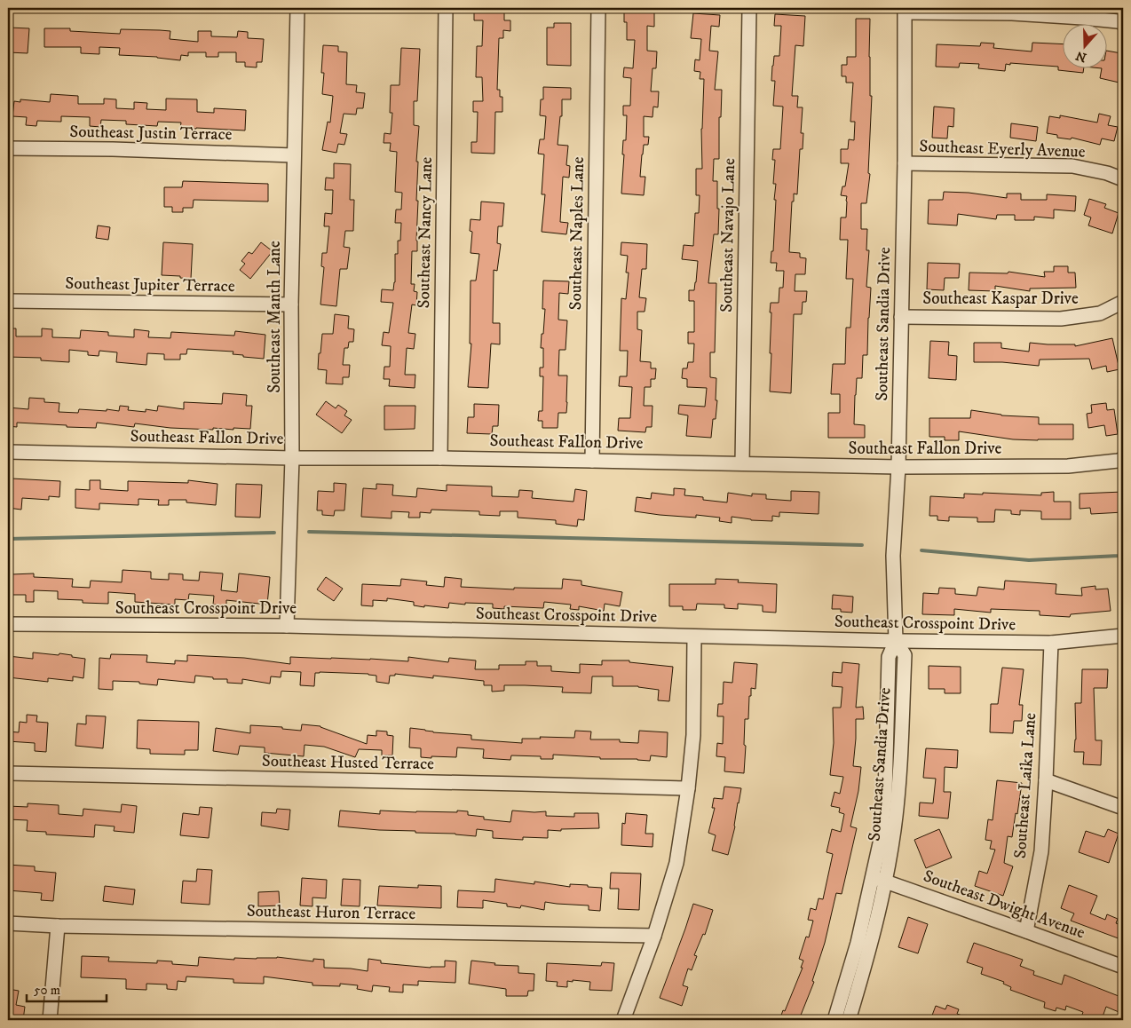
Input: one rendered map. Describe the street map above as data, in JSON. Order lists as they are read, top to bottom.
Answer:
{
  "streets": {
    "street": [
      "Southeast Justin Terrace",
      "Southeast Eyerly Avenue",
      "Southeast Nancy Lane",
      "Southeast Naples Lane",
      "Southeast Navajo Lane",
      "Southeast Jupiter Terrace",
      "Southeast Kaspar Drive",
      "Southeast Manth Lane",
      "Southeast Sandia Drive",
      "Southeast Fallon Drive",
      "Southeast Crosspoint Drive",
      "Southeast Husted Terrace",
      "Southeast Laika Lane",
      "Southeast Dwight Avenue",
      "Southeast Huron Terrace"
    ]
  },
  "crossings": [
    ["Southeast Justin Terrace", "Southeast Manth Lane"],
    ["Southeast Eyerly Avenue", "Southeast Sandia Drive"],
    ["Southeast Nancy Lane", "Southeast Fallon Drive"],
    ["Southeast Naples Lane", "Southeast Fallon Drive"],
    ["Southeast Navajo Lane", "Southeast Fallon Drive"],
    ["Southeast Jupiter Terrace", "Southeast Manth Lane"],
    ["Southeast Kaspar Drive", "Southeast Sandia Drive"],
    ["Southeast Manth Lane", "Southeast Fallon Drive"],
    ["Southeast Manth Lane", "Southeast Crosspoint Drive"],
    ["Southeast Sandia Drive", "Southeast Fallon Drive"],
    ["Southeast Sandia Drive", "Southeast Crosspoint Drive"],
    ["Southeast Sandia Drive", "Southeast Dwight Avenue"],
    ["Southeast Crosspoint Drive", "Southeast Laika Lane"],
    ["Southeast Laika Lane", "Southeast Dwight Avenue"]
  ],
  "scale_bar": "50 m",
  "north": "bottom"
}
